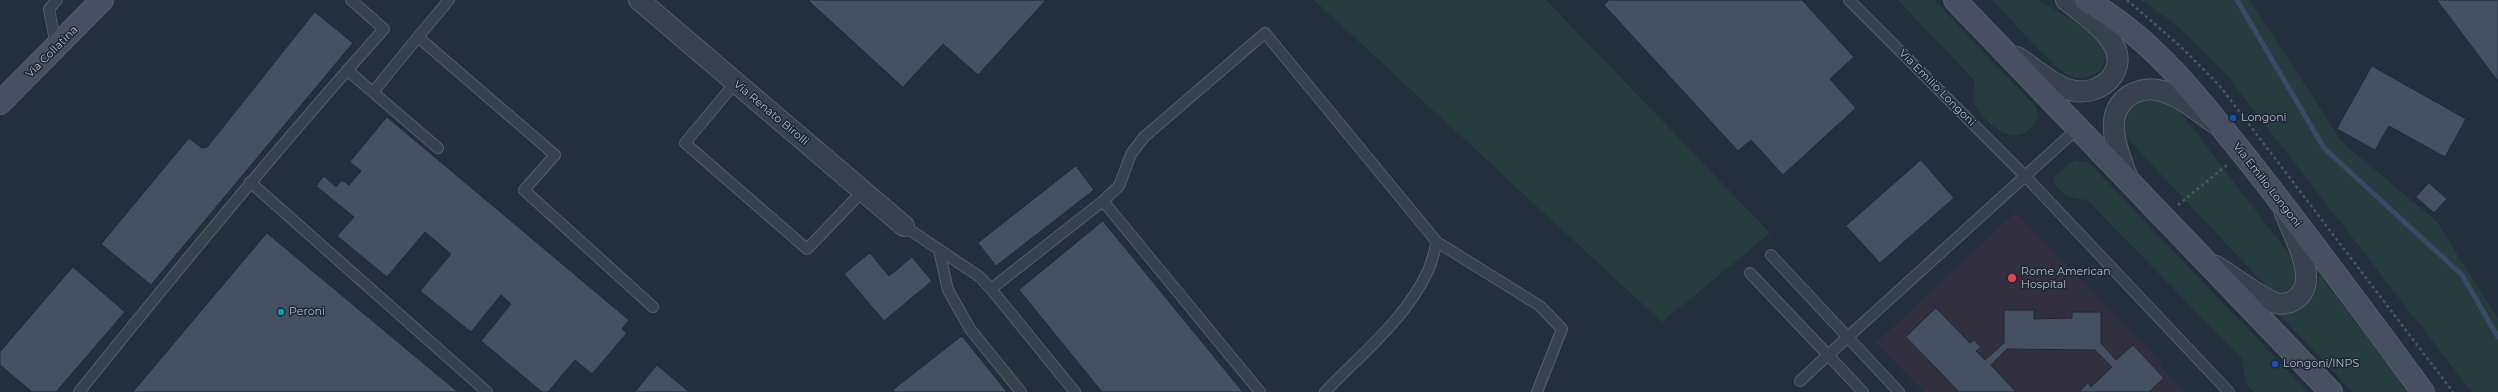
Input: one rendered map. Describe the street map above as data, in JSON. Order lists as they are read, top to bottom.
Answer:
{
  "streets": {
    "street": ["Via Collatina", "Via Emilio Longoni", "Via Renato Birolli"]
  },
  "places": [
    "Longoni",
    "Rome American Hospital",
    "Peroni",
    "Longoni/INPS"
  ]
}
